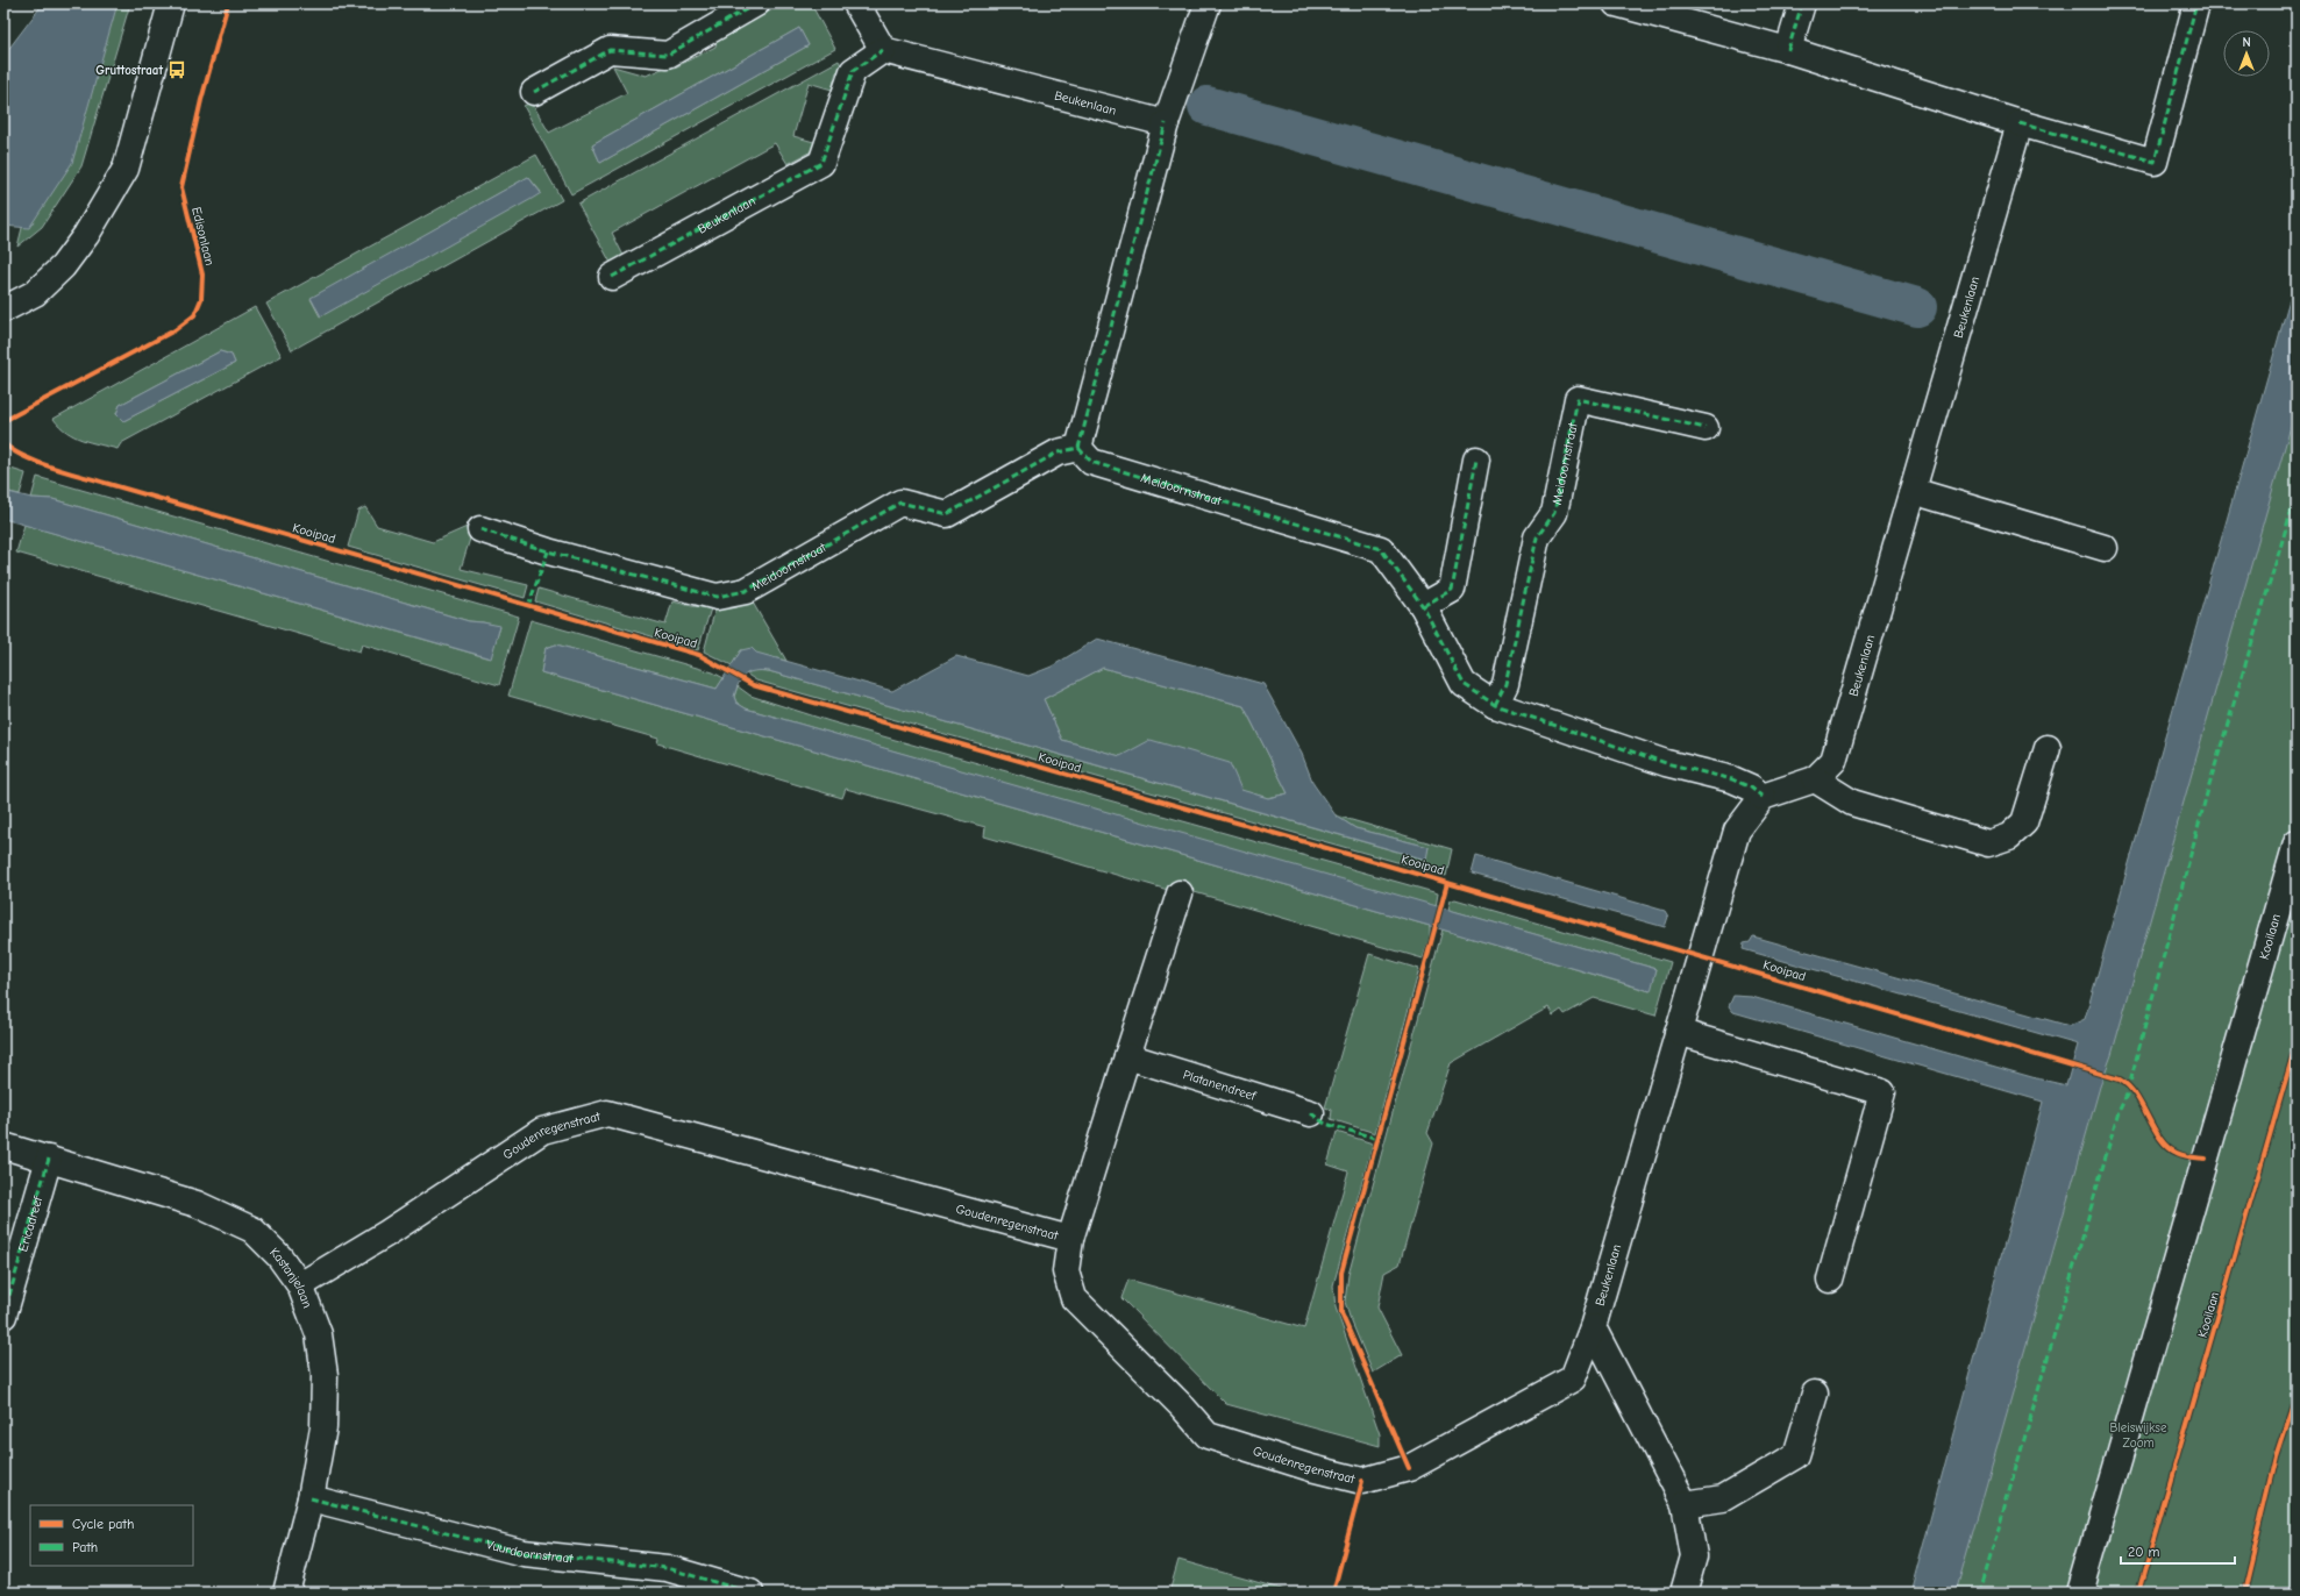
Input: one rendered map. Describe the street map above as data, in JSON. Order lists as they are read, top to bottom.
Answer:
{
  "streets": {
    "street": [
      "Beukenlaan",
      "Meidoornstraat",
      "Kooilaan",
      "Platanendreef",
      "Goudenregenstraat",
      "Ericadreef",
      "Kastanjelaan",
      "Vuurdoornstraat"
    ],
    "cycle path": ["Edisonlaan", "Kooipad"]
  },
  "crossings": [
    ["Beukenlaan", "Meidoornstraat"],
    ["Beukenlaan", "Goudenregenstraat"],
    ["Goudenregenstraat", "Kastanjelaan"],
    ["Ericadreef", "Kastanjelaan"],
    ["Kastanjelaan", "Vuurdoornstraat"]
  ],
  "parks": ["Bleiswijkse Zoom"],
  "places": {
    "bus stop": ["Gruttostraat"]
  },
  "legend": ["Cycle path", "Path"],
  "scale_bar": "20 m",
  "north": "top"
}
